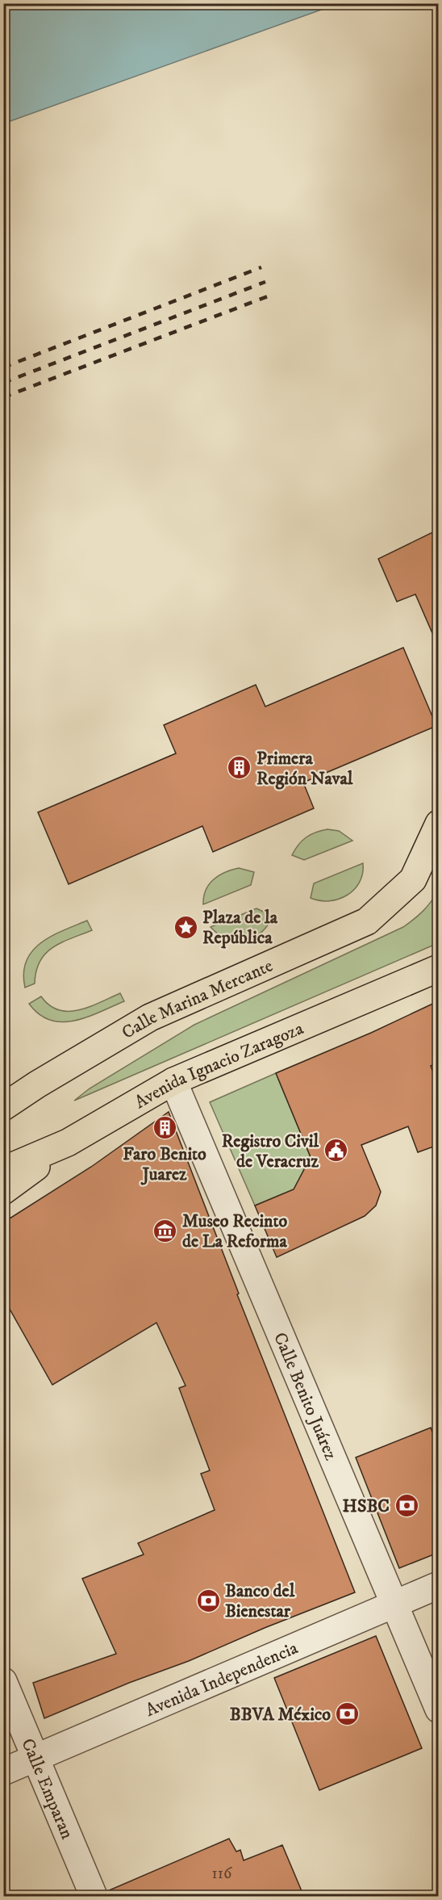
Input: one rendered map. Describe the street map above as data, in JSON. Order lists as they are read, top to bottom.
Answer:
{
  "streets": {
    "main road": ["Calle Marina Mercante", "Avenida Ignacio Zaragoza"],
    "street": ["Calle Benito Juárez", "Avenida Independencia", "Calle Emparan"]
  },
  "crossings": [
    ["Avenida Ignacio Zaragoza", "Calle Benito Juárez"],
    ["Calle Benito Juárez", "Avenida Independencia"],
    ["Avenida Independencia", "Calle Emparan"]
  ],
  "places": {
    "building": ["Primera Región Naval", "Faro Benito Juarez"],
    "place": ["Plaza de la República"],
    "public building": ["Registro Civil de Veracruz"],
    "museum": ["Museo Recinto de La Reforma"],
    "bank": ["HSBC", "Banco del Bienestar", "BBVA México"]
  },
  "house_numbers": ["116"]
}
